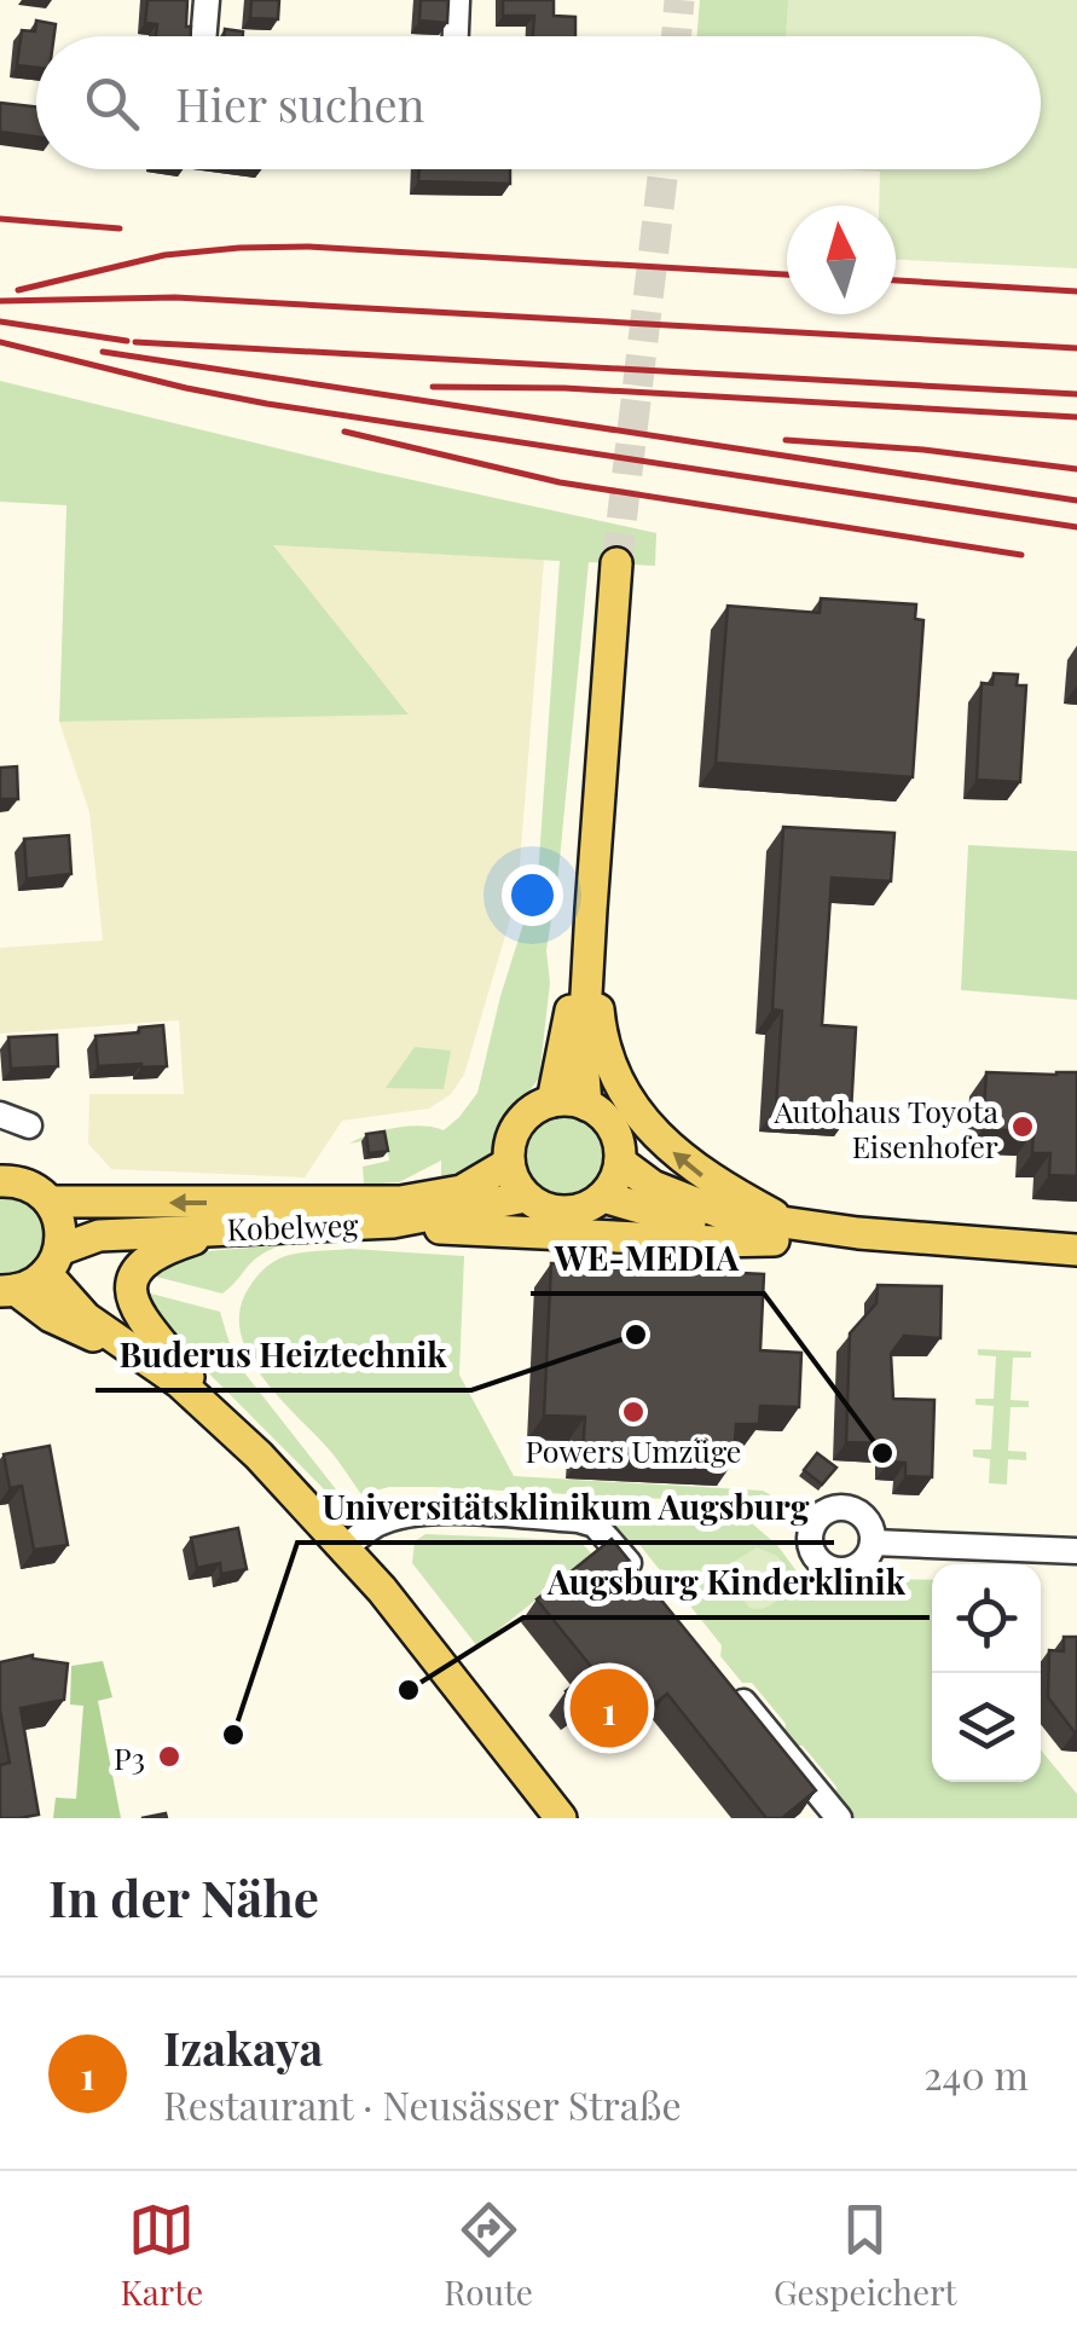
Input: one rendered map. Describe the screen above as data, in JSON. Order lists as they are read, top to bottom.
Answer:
{
  "streets": {
    "main road": ["Kobelweg"]
  },
  "places": [
    "Autohaus Toyota Eisenhofer",
    "Buderus Heiztechnik",
    "Powers Umzüge",
    "WE-MEDIA",
    "Augsburg Kinderklinik",
    "Universitätsklinikum Augsburg",
    "P3"
  ],
  "north": "top",
  "page": {
    "search": "Hier suchen",
    "pins": "1",
    "heading": "In der Nähe",
    "list": [
      {
        "mark": "1",
        "name": "Izakaya",
        "note": "Restaurant · Neusässer Straße",
        "value": "240 m"
      }
    ],
    "nav": ["Karte", "Route", "Gespeichert"]
  }
}
